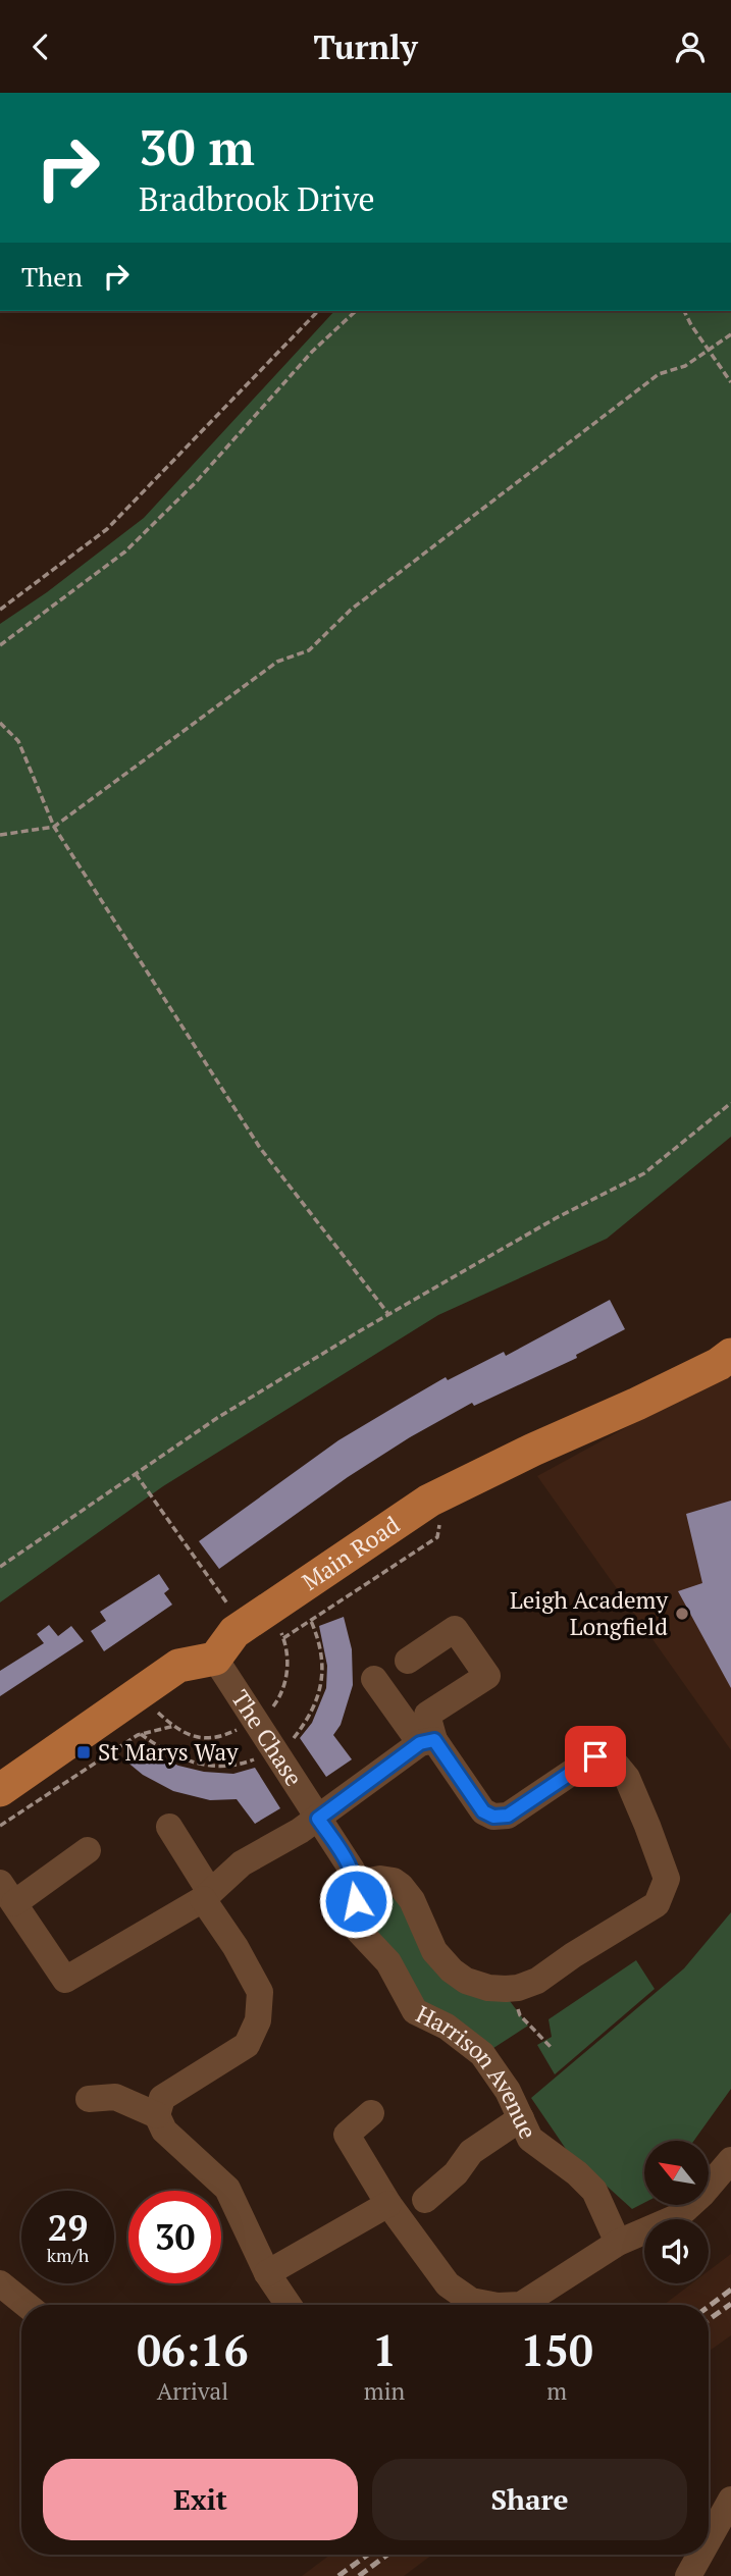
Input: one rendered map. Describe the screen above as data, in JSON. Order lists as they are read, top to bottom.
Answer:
{
  "streets": {
    "main road": ["Main Road"],
    "street": ["The Chase", "Harrison Avenue"]
  },
  "crossings": [
    ["Main Road", "The Chase"]
  ],
  "places": {
    "other": ["Leigh Academy Longfield"],
    "transit": ["St Marys Way"]
  },
  "north": "top left",
  "page": {
    "header": "Turnly",
    "turn": ["30 m", "Bradbrook Drive"],
    "then": "Then",
    "speed": "29 km/h",
    "limit": "30",
    "eta": [
      "06:16",
      "Arrival",
      "1",
      "min",
      "150",
      "m"
    ],
    "buttons": ["Exit", "Share"]
  }
}
